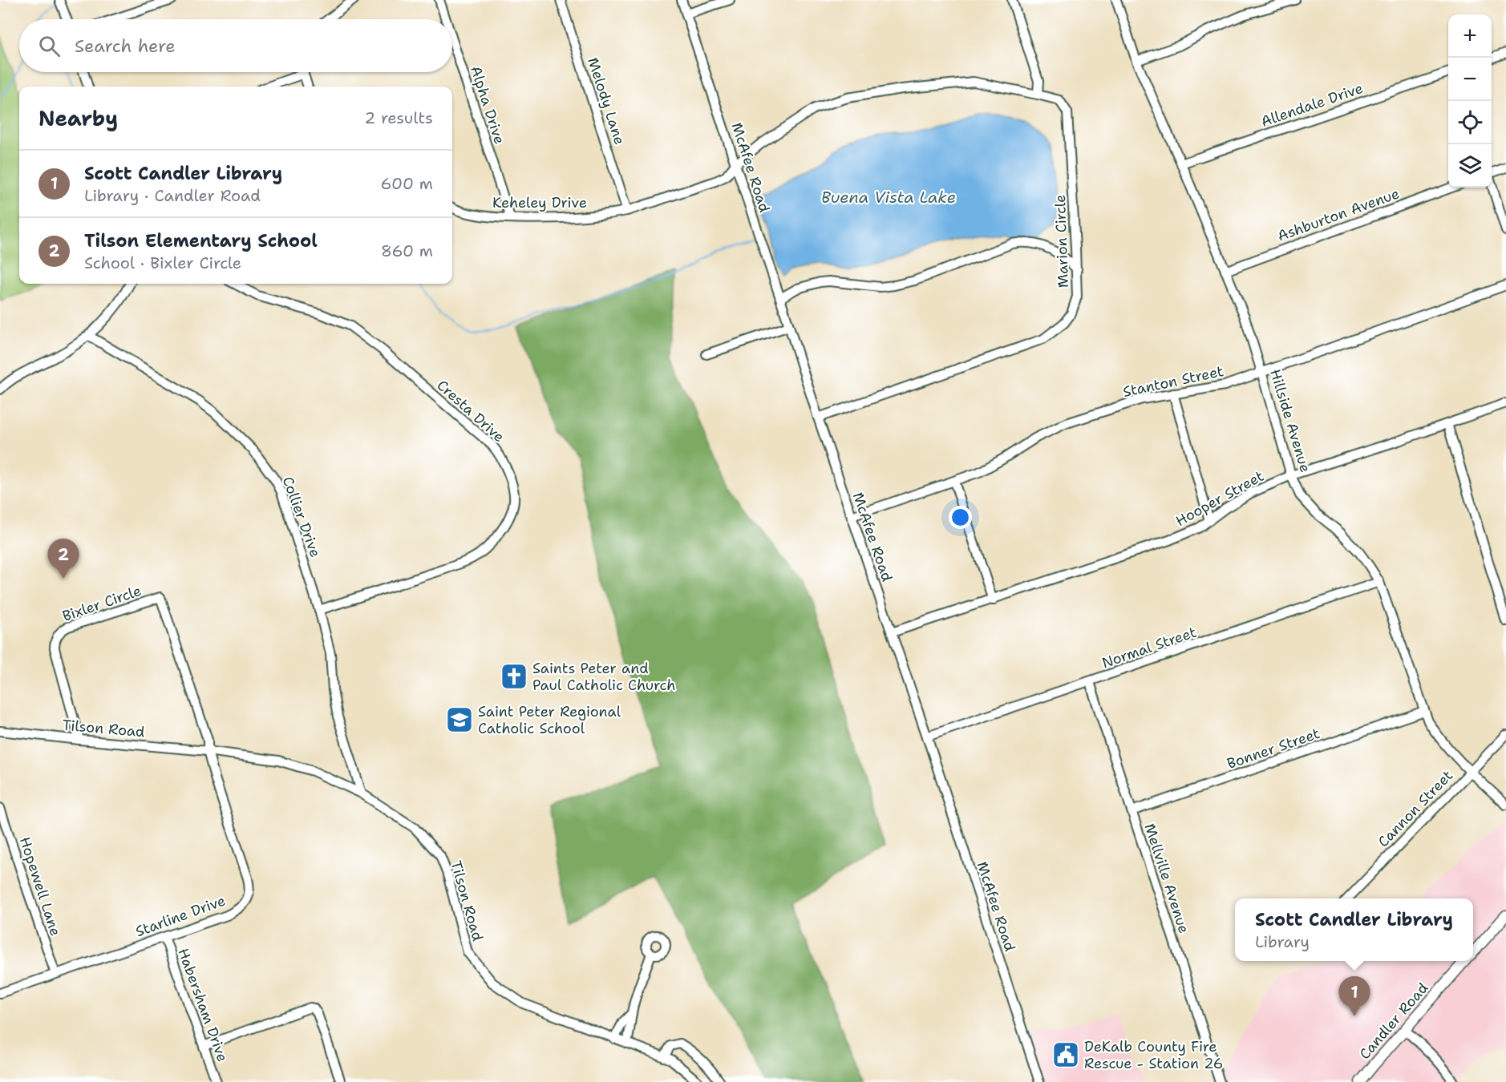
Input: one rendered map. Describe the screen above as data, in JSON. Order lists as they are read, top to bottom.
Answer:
{
  "streets": {
    "main road": ["Candler Road"],
    "street": [
      "Melody Lane",
      "Alpha Drive",
      "Allendale Drive",
      "McAfee Road",
      "Keheley Drive",
      "Ashburton Avenue",
      "Marion Circle",
      "Stanton Street",
      "Cresta Drive",
      "Hillside Avenue",
      "Hooper Street",
      "Collier Drive",
      "Bixler Circle",
      "Normal Street",
      "Tilson Road",
      "Bonner Street",
      "Cannon Street",
      "Mellville Avenue",
      "Hopewell Lane",
      "Starline Drive",
      "Habersham Drive"
    ]
  },
  "crossings": [
    ["Melody Lane", "Keheley Drive"],
    ["Alpha Drive", "Keheley Drive"],
    ["Allendale Drive", "Hillside Avenue"],
    ["McAfee Road", "Keheley Drive"],
    ["McAfee Road", "Marion Circle"],
    ["McAfee Road", "Stanton Street"],
    ["McAfee Road", "Hooper Street"],
    ["McAfee Road", "Normal Street"],
    ["Keheley Drive", "Marion Circle"],
    ["Ashburton Avenue", "Hillside Avenue"],
    ["Stanton Street", "Hillside Avenue"],
    ["Cresta Drive", "Collier Drive"],
    ["Hillside Avenue", "Hooper Street"],
    ["Hillside Avenue", "Normal Street"],
    ["Hillside Avenue", "Bonner Street"],
    ["Hillside Avenue", "Cannon Street"],
    ["Collier Drive", "Tilson Road"],
    ["Bixler Circle", "Tilson Road"],
    ["Bixler Circle", "Starline Drive"],
    ["Normal Street", "Mellville Avenue"],
    ["Tilson Road", "Starline Drive"],
    ["Bonner Street", "Mellville Avenue"],
    ["Hopewell Lane", "Starline Drive"],
    ["Starline Drive", "Habersham Drive"]
  ],
  "water": ["Buena Vista Lake"],
  "places": {
    "church": ["Saints Peter and Paul Catholic Church"],
    "school or university": ["Saint Peter Regional Catholic School"],
    "public building": ["DeKalb County Fire Rescue - Station 26"]
  },
  "page": {
    "map_buttons": ["+", "−"],
    "search": "Search here",
    "heading": ["Nearby", "2 results"],
    "list": [
      {
        "mark": "1",
        "name": "Scott Candler Library",
        "note": "Library · Candler Road",
        "value": "600 m"
      },
      {
        "mark": "2",
        "name": "Tilson Elementary School",
        "note": "School · Bixler Circle",
        "value": "860 m"
      }
    ],
    "pins": ["2", "1"],
    "popup": ["Scott Candler Library", "Library"]
  }
}
